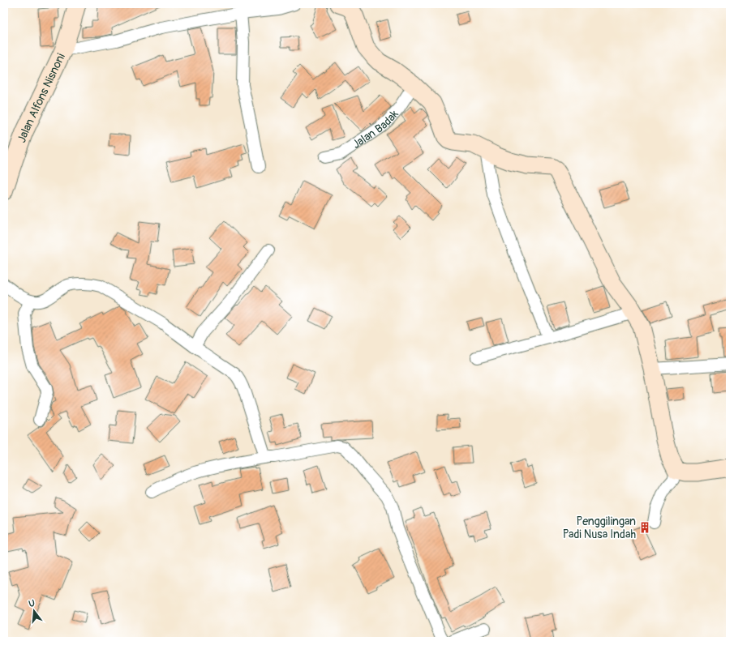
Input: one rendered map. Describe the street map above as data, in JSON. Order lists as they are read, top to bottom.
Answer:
{
  "streets": {
    "street": ["Jalan Alfons Nisnoni", "Jalan Badak"]
  },
  "places": {
    "building": ["Penggilingan Padi Nusa Indah"]
  },
  "north": "top"
}
